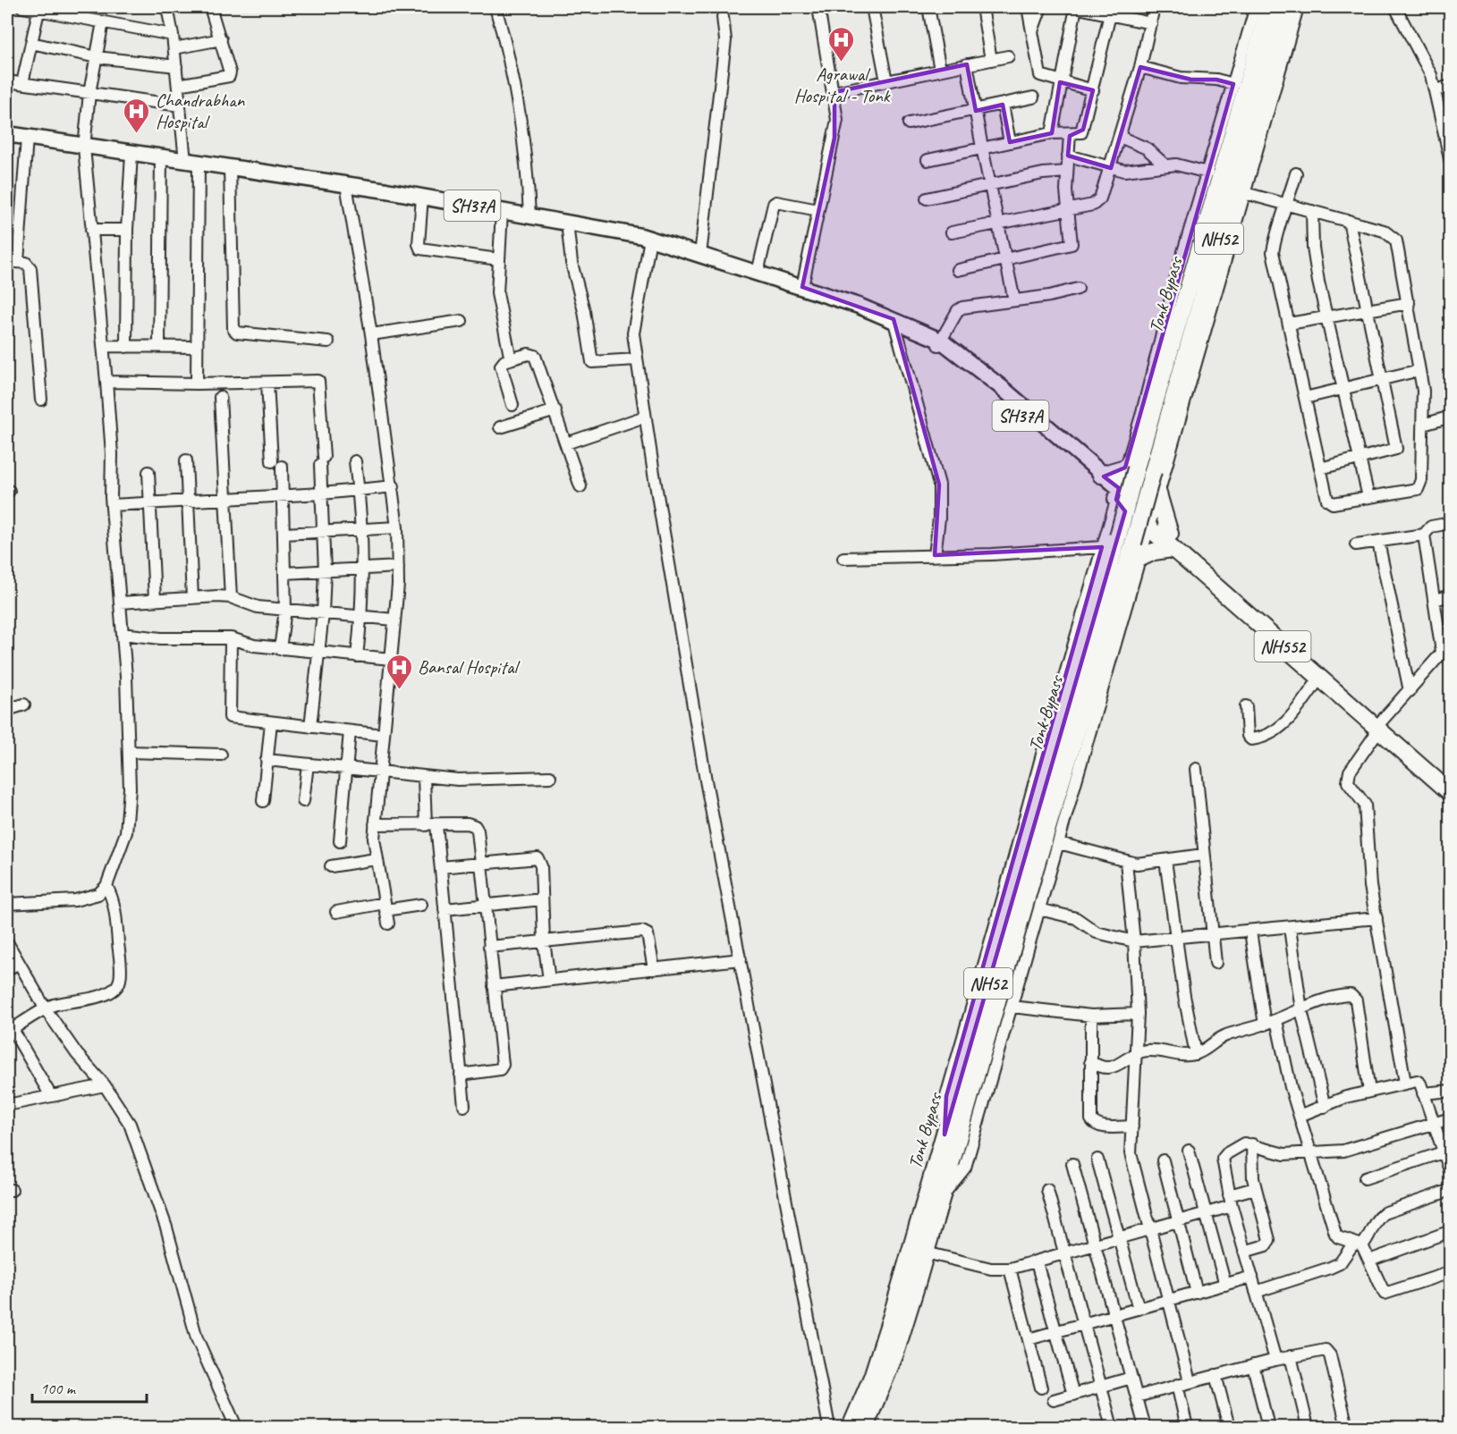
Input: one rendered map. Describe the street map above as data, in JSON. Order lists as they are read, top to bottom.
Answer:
{
  "streets": {
    "highway": ["NH52", "Tonk Bypass", "NH552"],
    "main road": ["SH37A"]
  },
  "crossings": [
    ["SH37A", "NH552"],
    ["NH52", "Tonk Bypass"]
  ],
  "places": {
    "hospital": ["Agrawal Hospital - Tonk", "Chandrabhan Hospital", "Bansal Hospital"]
  },
  "scale_bar": "100 m"
}
